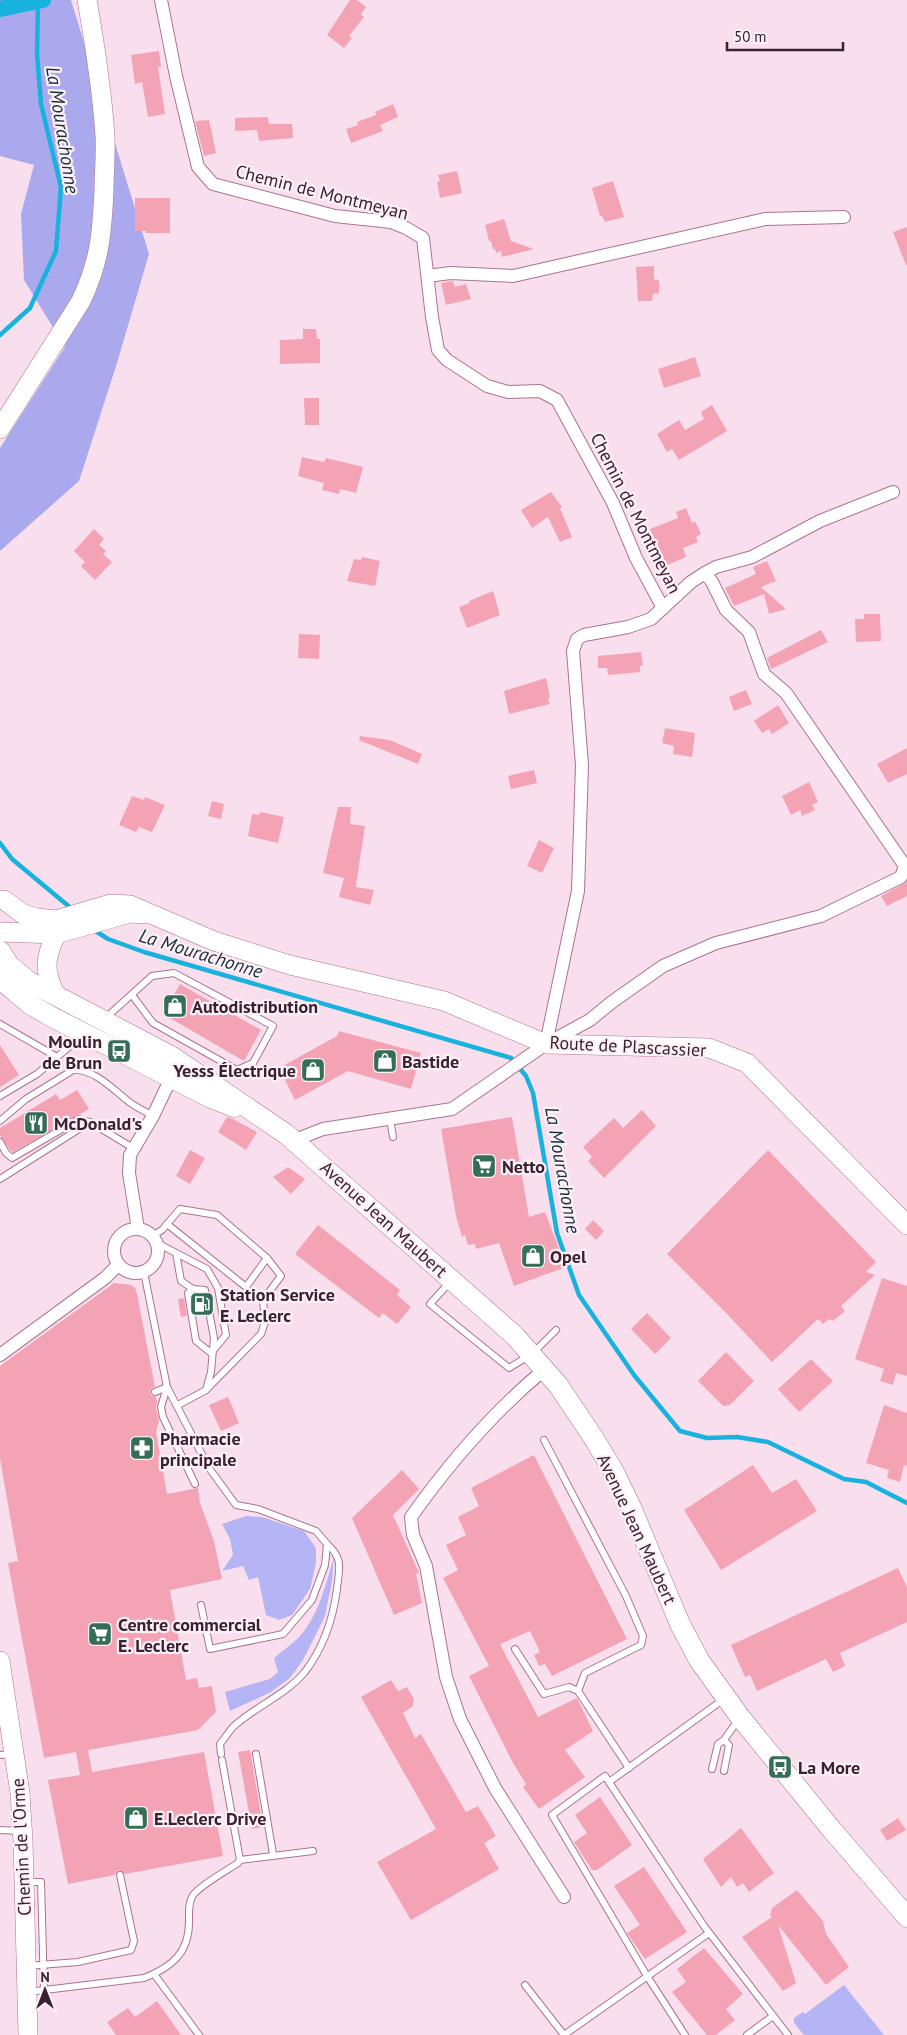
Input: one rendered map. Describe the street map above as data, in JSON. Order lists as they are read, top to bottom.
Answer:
{
  "streets": {
    "main road": ["Avenue Jean Maubert"],
    "street": ["Chemin de Montmeyan", "Route de Plascassier", "Chemin de l'Orme"]
  },
  "crossings": [
    ["Chemin de Montmeyan", "Route de Plascassier"]
  ],
  "water": ["La Mourachonne"],
  "places": {
    "shop": [
      "Autodistribution",
      "Bastide",
      "Yesss Électrique",
      "Opel",
      "E.Leclerc Drive"
    ],
    "bus stop": ["Moulin de Brun", "La More"],
    "restaurant": ["McDonald's"],
    "supermarket": ["Netto", "Centre commercial E. Leclerc"],
    "fuel station": ["Station Service E. Leclerc"],
    "pharmacy": ["Pharmacie principale"]
  },
  "scale_bar": "50 m",
  "north": "top"
}
